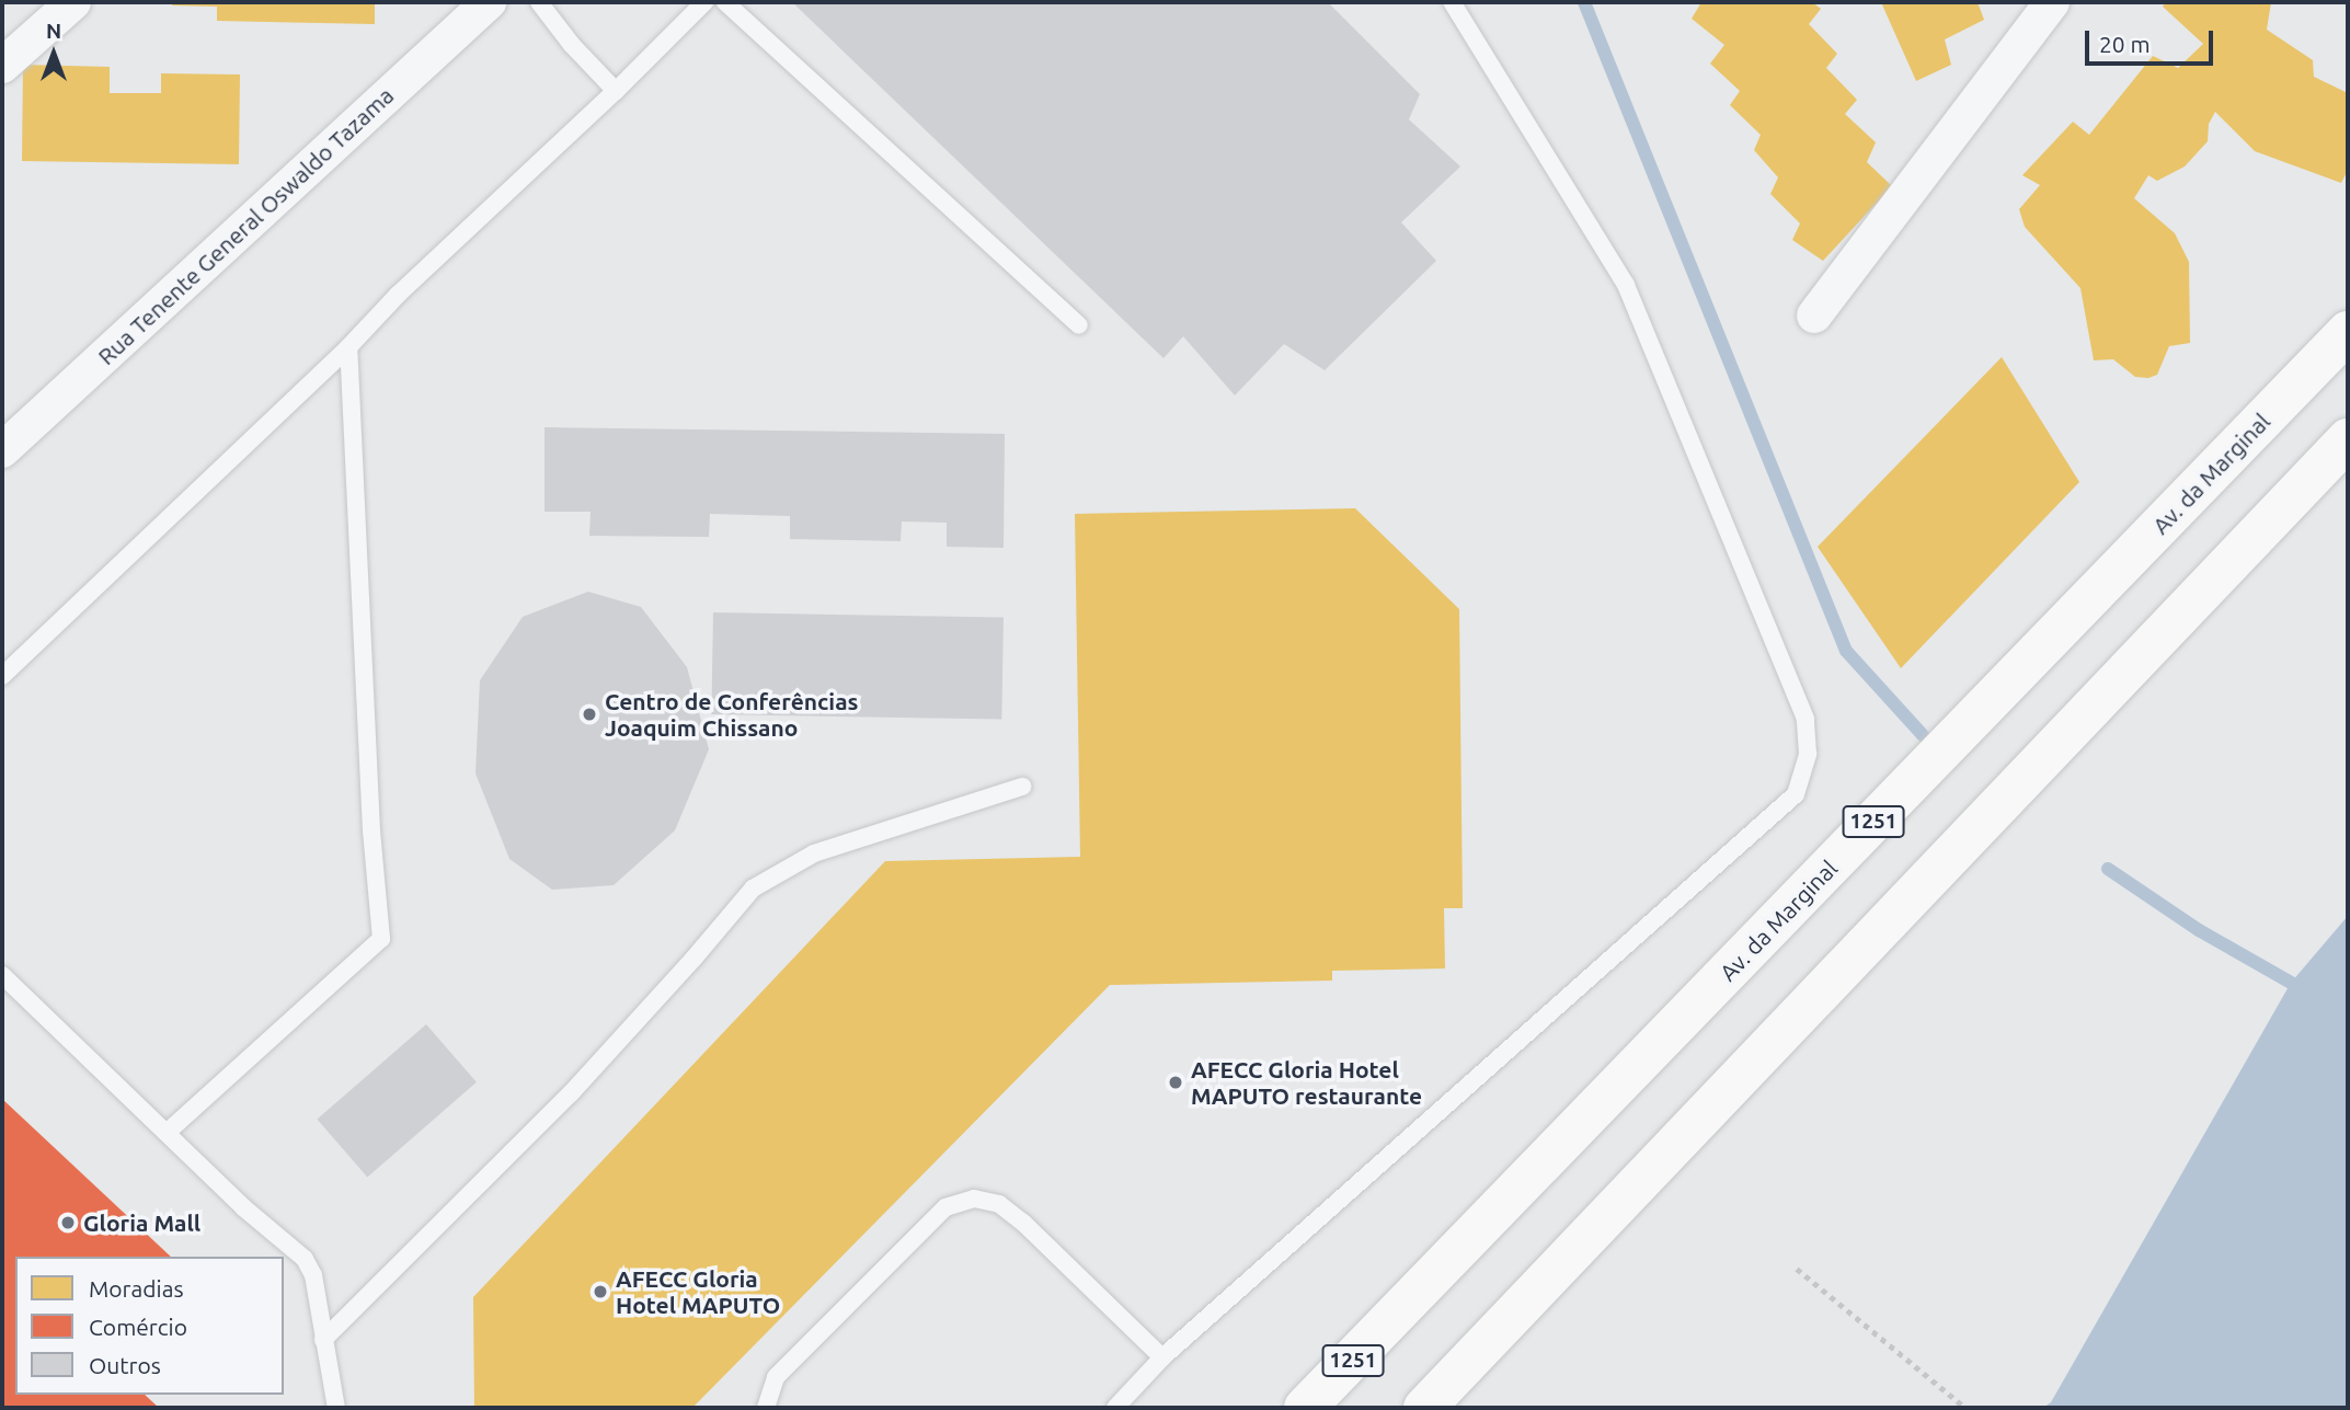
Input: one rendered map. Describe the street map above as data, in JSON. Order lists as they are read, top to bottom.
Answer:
{
  "streets": {
    "main road": ["Av. da Marginal", "1251"],
    "street": ["Rua Tenente General Oswaldo Tazama"]
  },
  "places": [
    "Centro de Conferências Joaquim Chissano",
    "AFECC Gloria Hotel MAPUTO restaurante",
    "Gloria Mall",
    "AFECC Gloria Hotel MAPUTO"
  ],
  "legend": ["Moradias", "Comércio", "Outros"],
  "scale_bar": "20 m",
  "north": "top"
}
